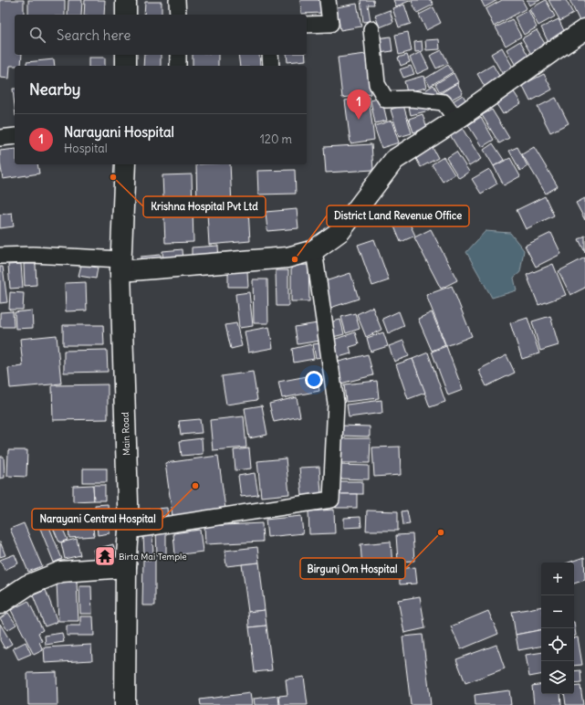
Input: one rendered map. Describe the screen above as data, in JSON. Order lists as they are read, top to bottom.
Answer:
{
  "streets": {
    "street": ["Main Road"]
  },
  "places": {
    "other": [
      "Krishna Hospital Pvt Ltd",
      "District Land Revenue Office",
      "Narayani Central Hospital",
      "Birgunj Om Hospital"
    ],
    "temple": ["Birta Mai Temple"]
  },
  "page": {
    "search": "Search here",
    "heading": "Nearby",
    "pins": "1",
    "list": [
      {
        "mark": "1",
        "name": "Narayani Hospital",
        "note": "Hospital",
        "value": "120 m"
      }
    ],
    "map_buttons": ["+", "−"]
  }
}
